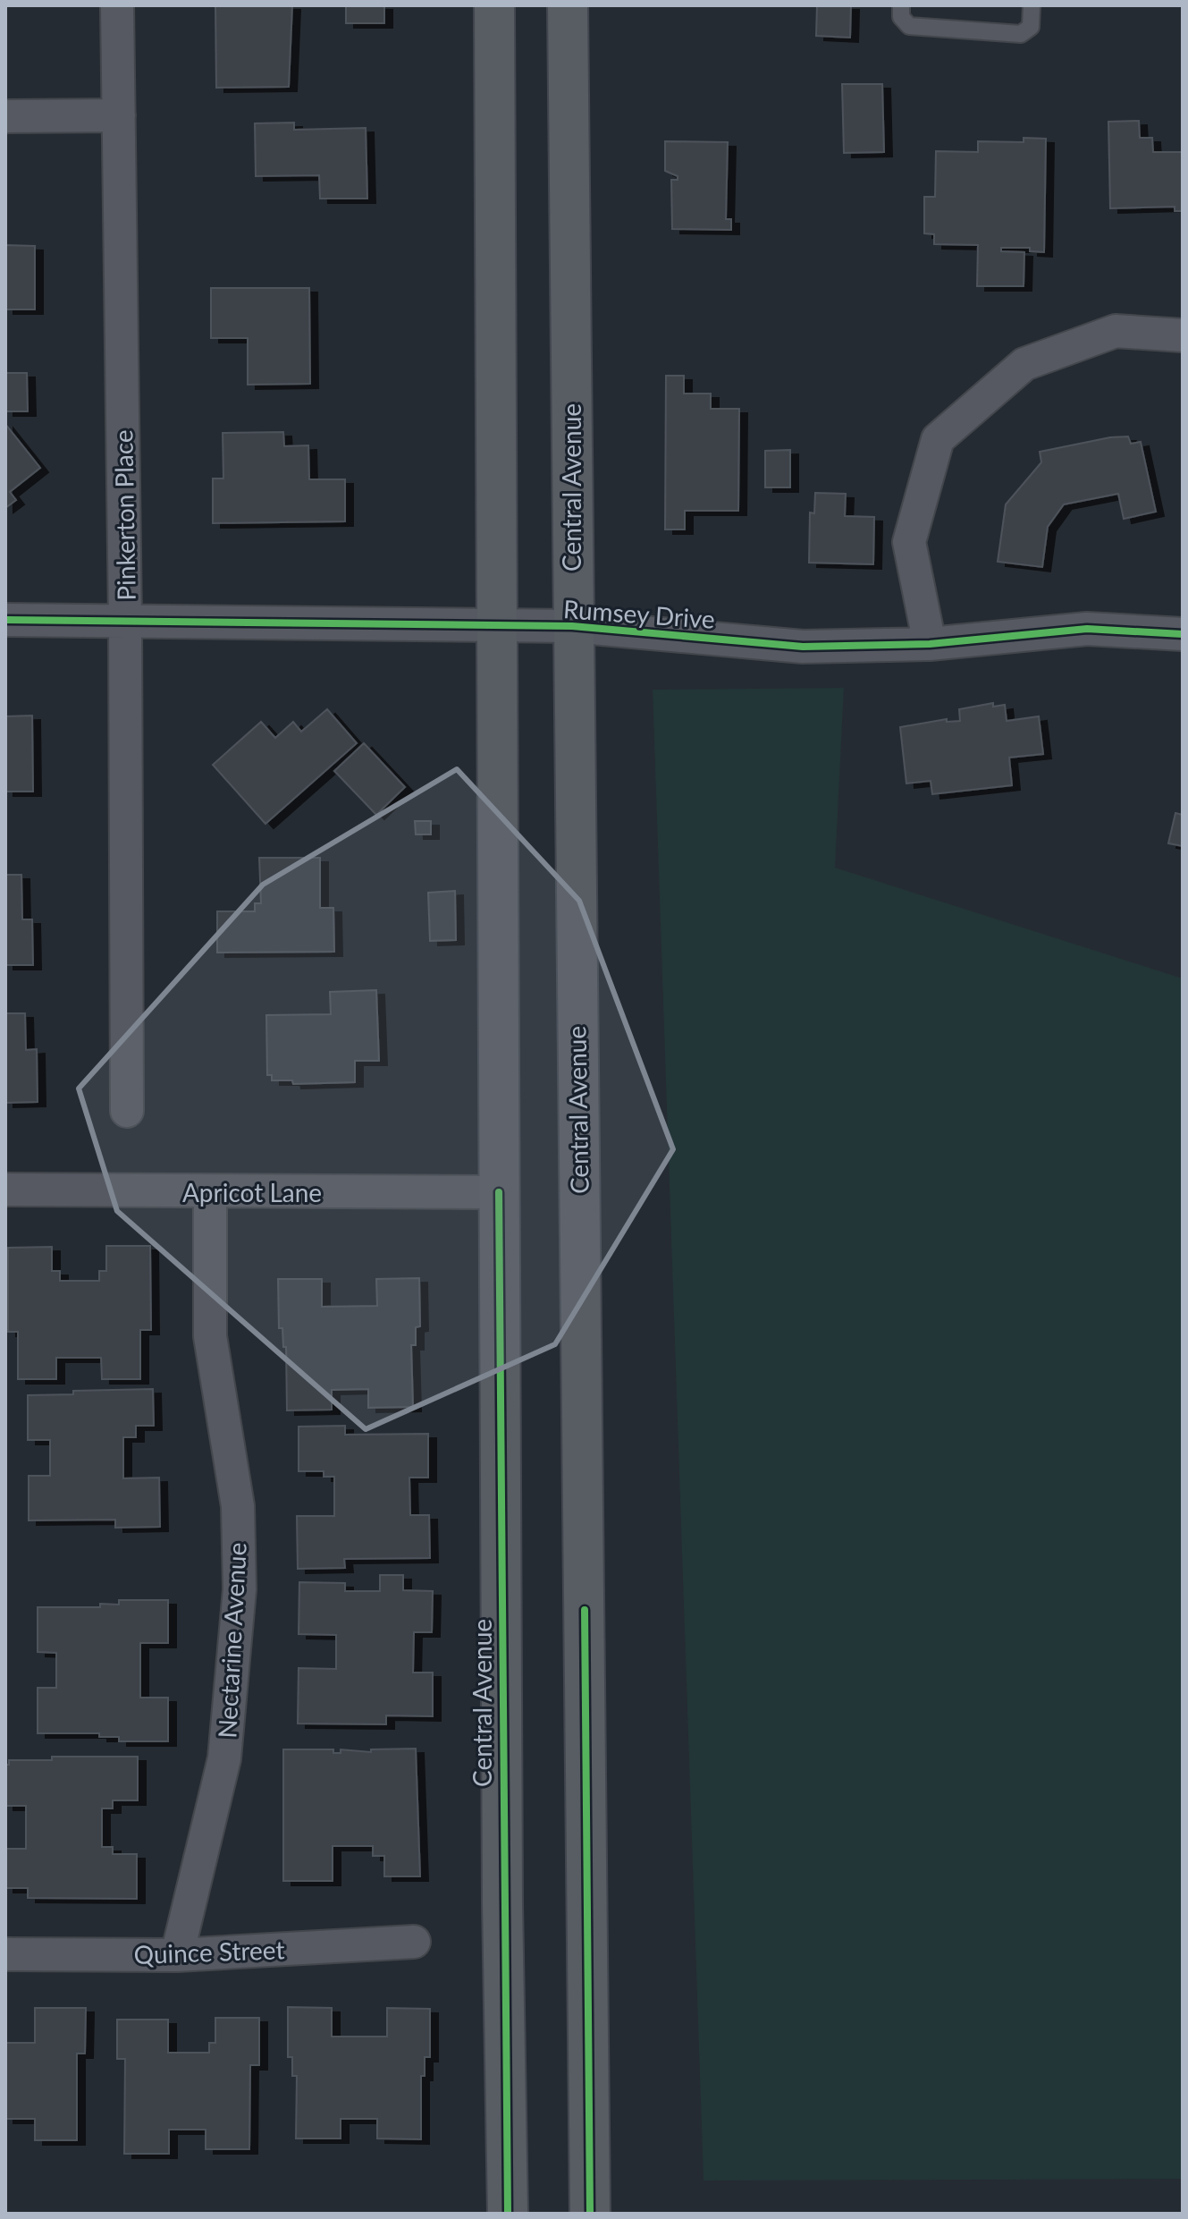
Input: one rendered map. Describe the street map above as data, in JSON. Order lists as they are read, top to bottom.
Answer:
{
  "streets": {
    "main road": ["Central Avenue"],
    "street": [
      "Pinkerton Place",
      "Rumsey Drive",
      "Apricot Lane",
      "Nectarine Avenue",
      "Quince Street"
    ]
  },
  "crossings": [
    ["Central Avenue", "Rumsey Drive"],
    ["Central Avenue", "Apricot Lane"],
    ["Pinkerton Place", "Rumsey Drive"],
    ["Apricot Lane", "Nectarine Avenue"],
    ["Nectarine Avenue", "Quince Street"]
  ]
}
